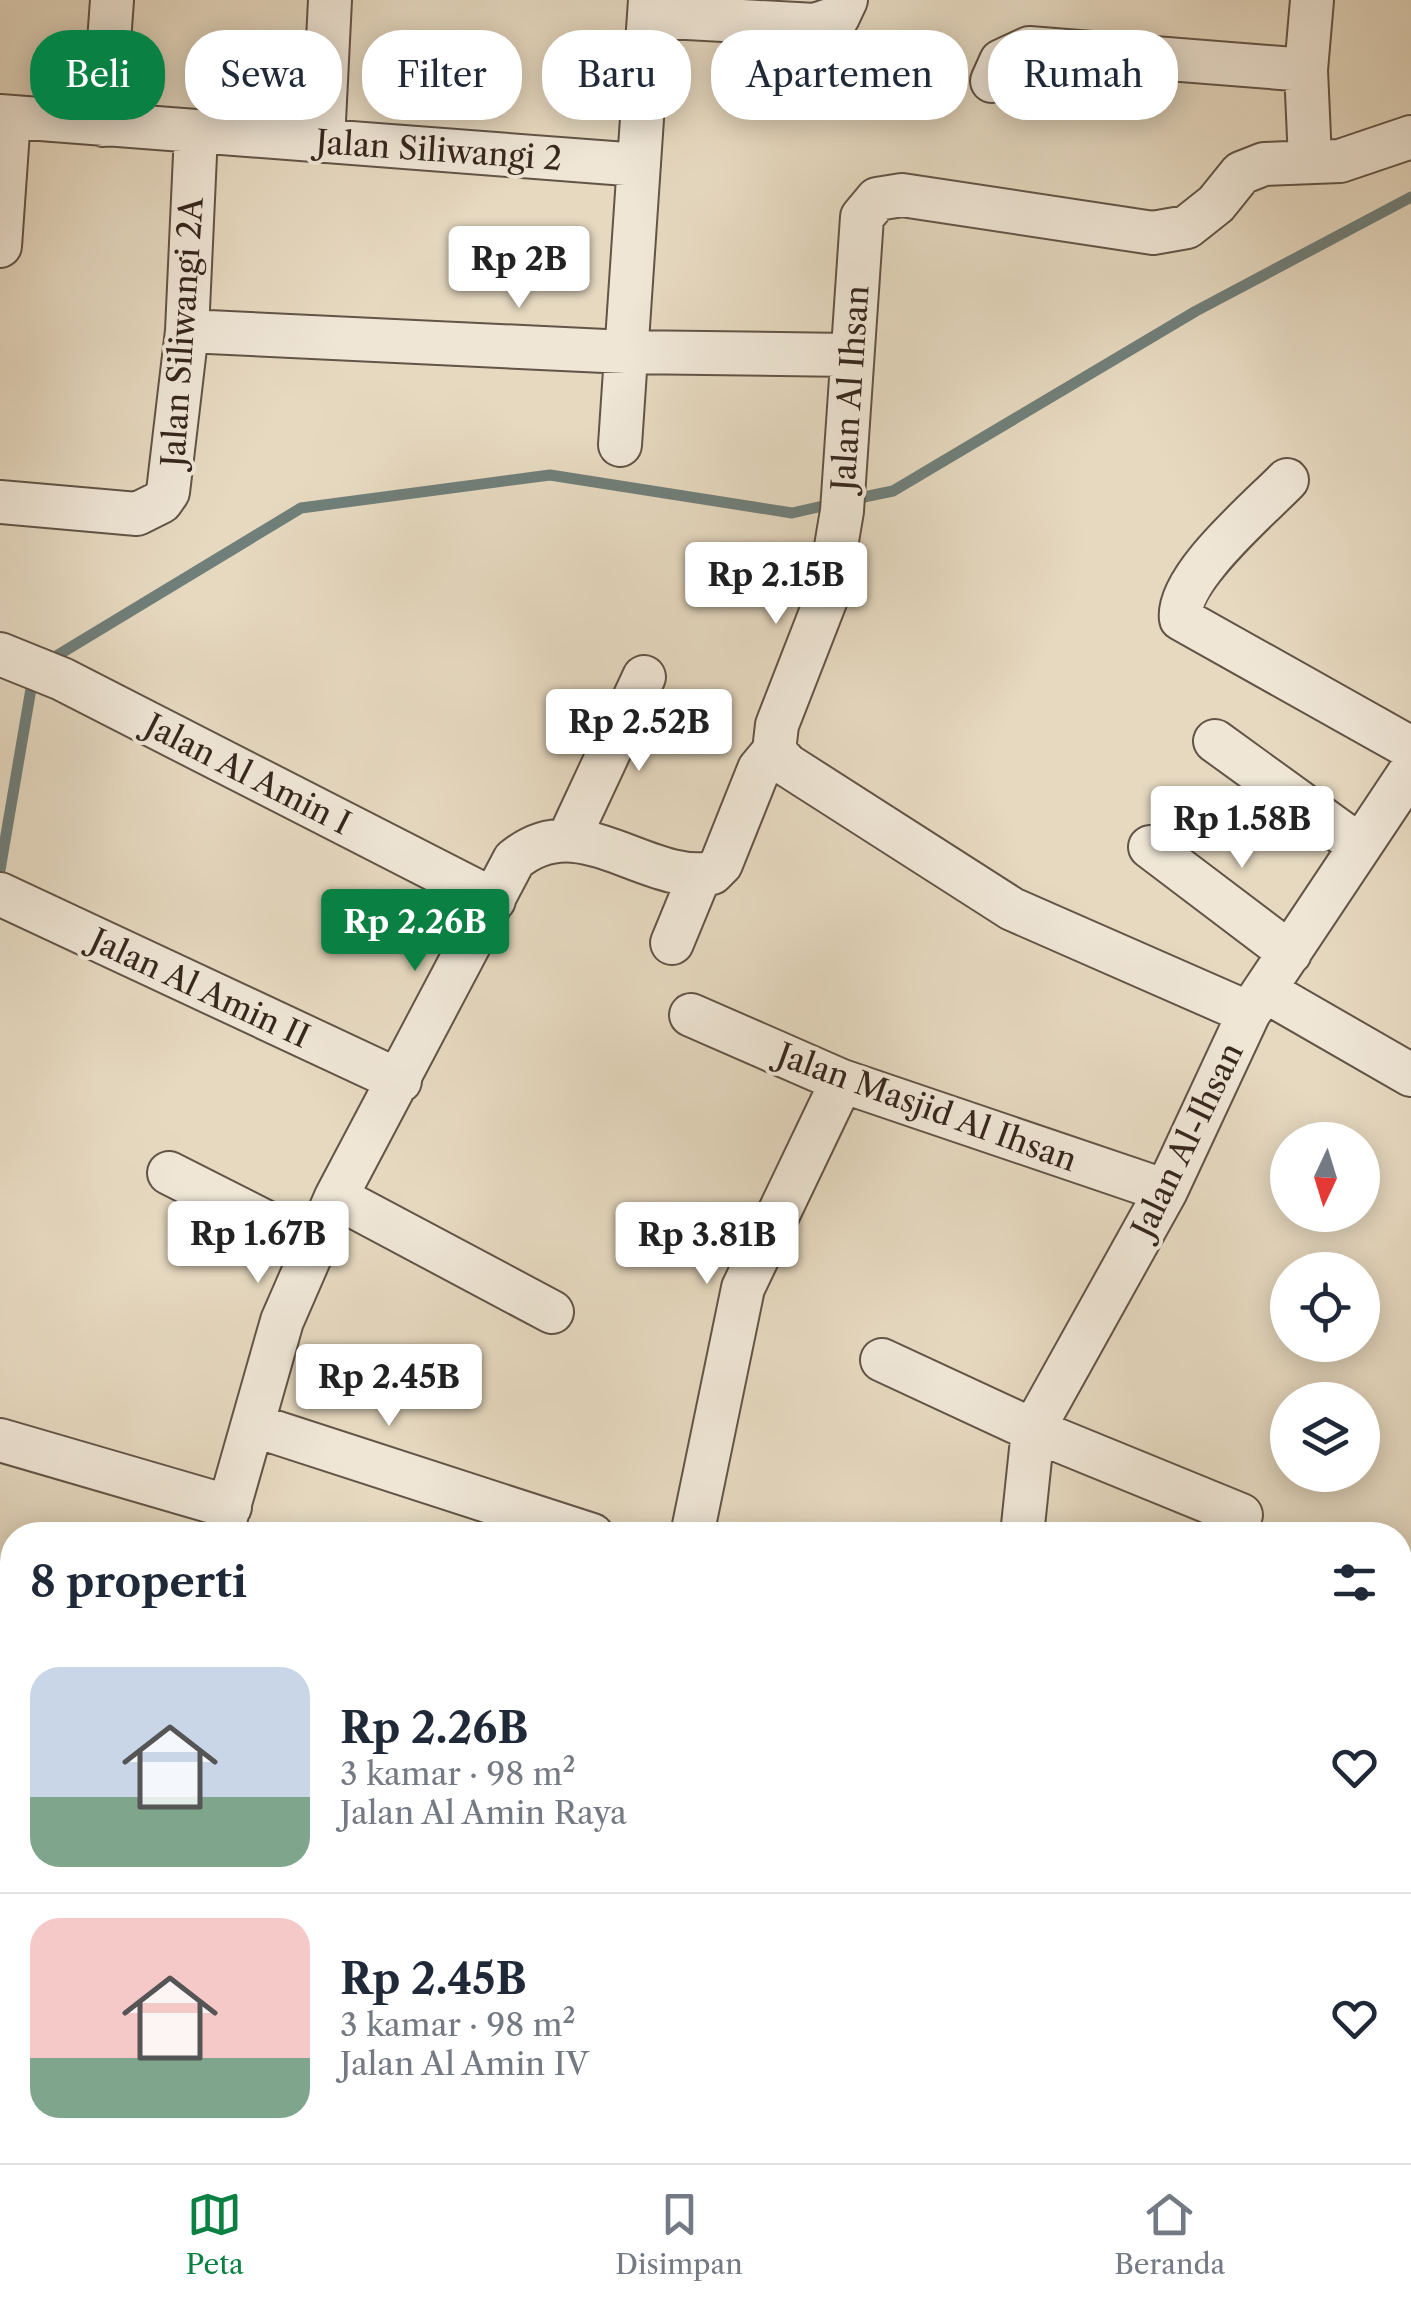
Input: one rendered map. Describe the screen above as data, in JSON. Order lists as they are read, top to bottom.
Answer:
{
  "streets": {
    "street": [
      "Jalan Siliwangi 2",
      "Jalan Siliwangi 2A",
      "Jalan Al Ihsan",
      "Jalan Al Amin I",
      "Jalan Al Amin II",
      "Jalan Masjid Al Ihsan",
      "Jalan Al-Ihsan"
    ]
  },
  "crossings": [
    ["Jalan Siliwangi 2", "Jalan Siliwangi 2A"],
    ["Jalan Masjid Al Ihsan", "Jalan Al-Ihsan"]
  ],
  "north": "bottom",
  "page": {
    "chip": [
      "Beli",
      "Sewa",
      "Filter",
      "Baru",
      "Apartemen",
      "Rumah"
    ],
    "price": [
      "Rp 2B",
      "Rp 2.15B",
      "Rp 2.52B",
      "Rp 1.58B",
      "Rp 2.26B",
      "Rp 1.67B",
      "Rp 3.81B",
      "Rp 2.45B"
    ],
    "heading": "8 properti",
    "list": [
      {
        "name": "Rp 2.26B",
        "note": "3 kamar · 98 m² · Jalan Al Amin Raya"
      },
      {
        "name": "Rp 2.45B",
        "note": "3 kamar · 98 m² · Jalan Al Amin IV"
      }
    ],
    "tabs": ["Peta", "Disimpan", "Beranda"]
  }
}
